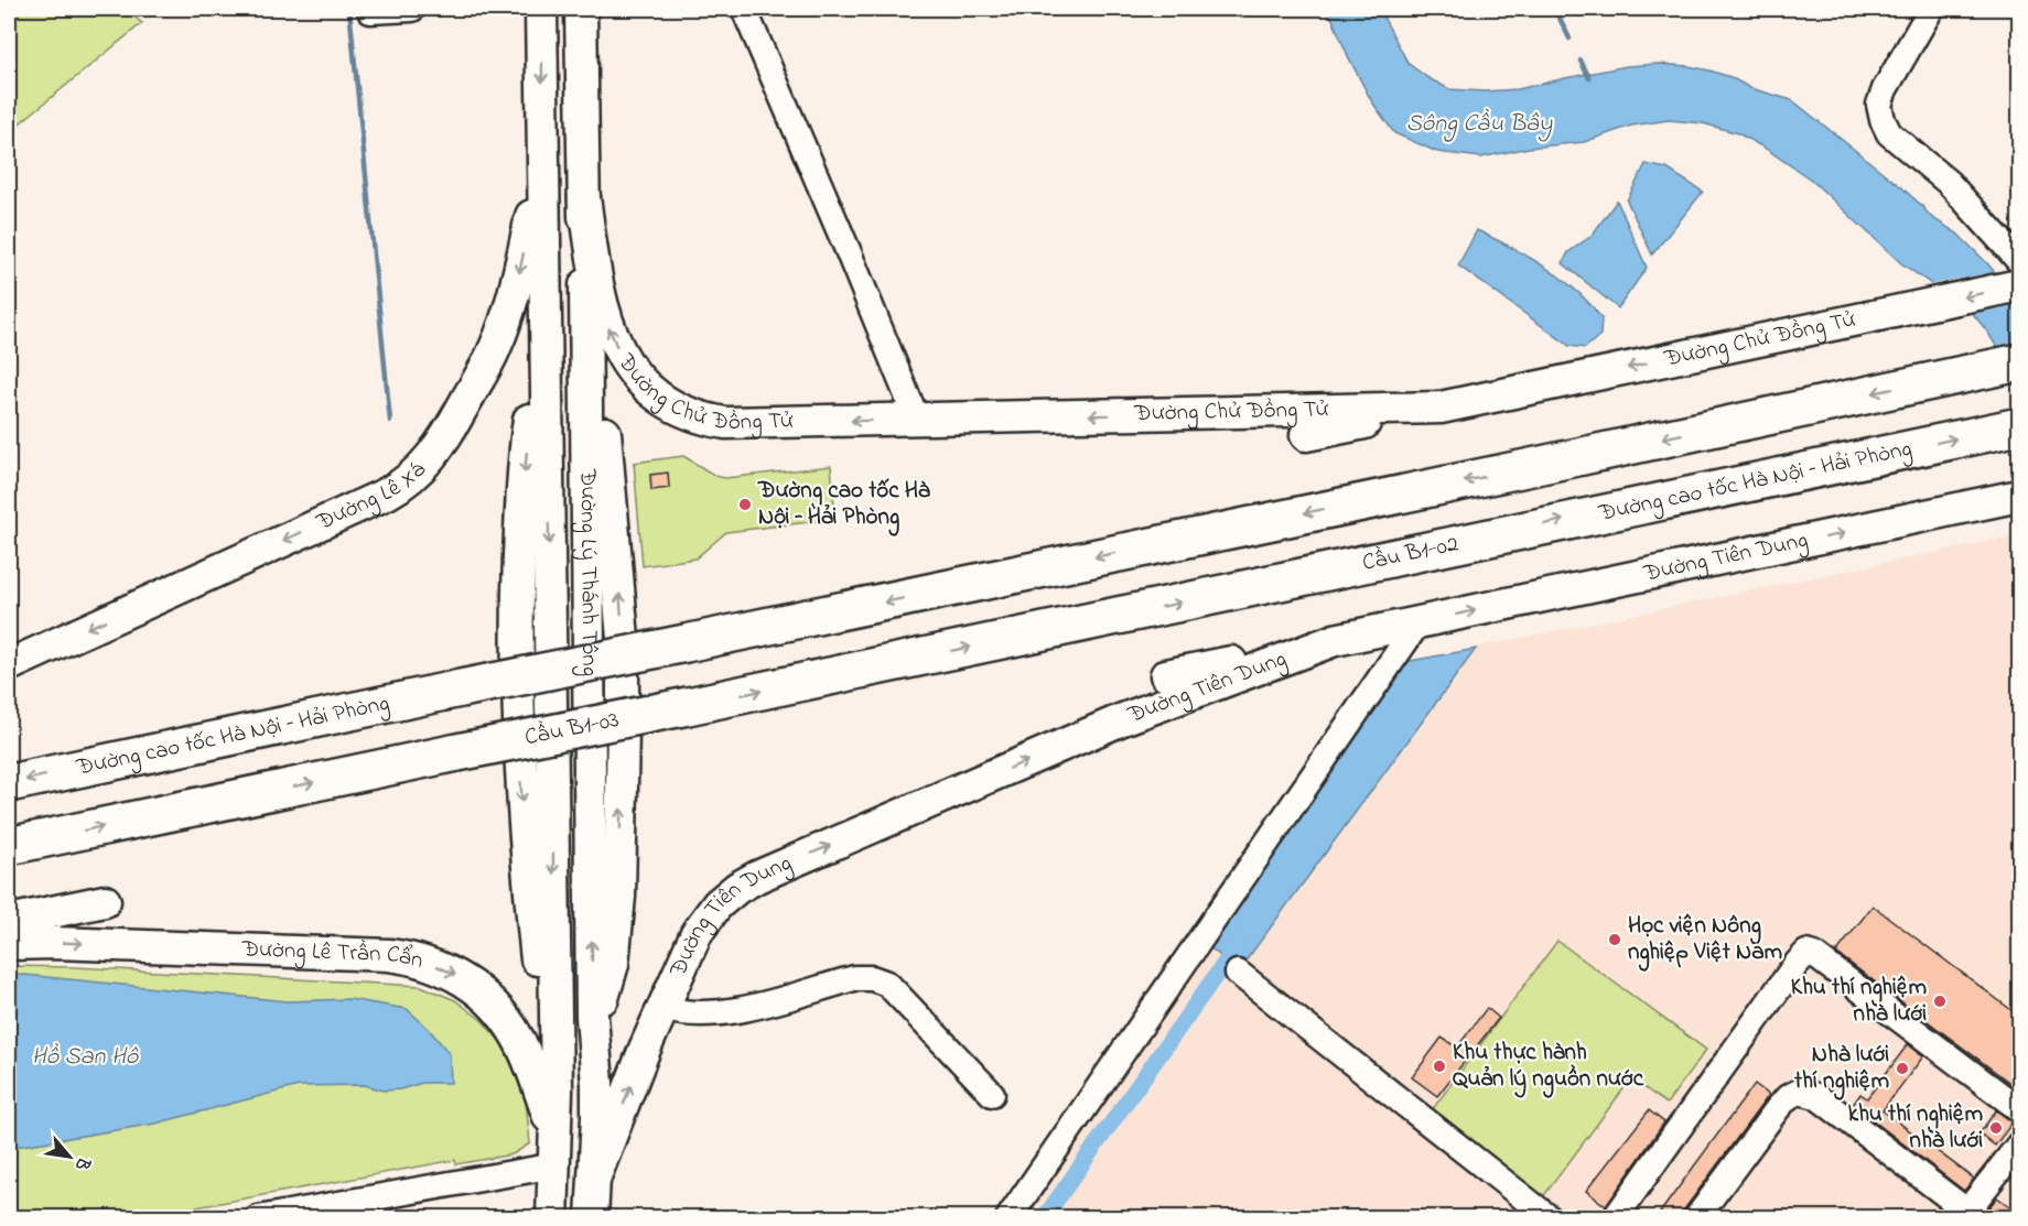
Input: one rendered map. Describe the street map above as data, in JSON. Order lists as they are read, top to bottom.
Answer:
{
  "streets": {
    "highway": ["Đường cao tốc Hà Nội – Hải Phòng", "Cầu B1-02", "Cầu B1-03"],
    "main road": [
      "Đường Chử Đồng Tử",
      "Đường Lê Xá",
      "Đường Tiên Dung",
      "Đường Lê Trần Cẩn"
    ]
  },
  "crossings": [
    ["Đường cao tốc Hà Nội – Hải Phòng", "Cầu B1-02"],
    ["Cầu B1-02", "Cầu B1-03"]
  ],
  "one_way": [
    "Đường Chử Đồng Tử",
    "Đường Lê Xá",
    "Cầu B1-02",
    "Đường Tiên Dung",
    "Cầu B1-03",
    "Đường Lê Trần Cẩn"
  ],
  "water": ["Sông Cầu Bây", "Hồ San Hô"],
  "places": [
    "Đường cao tốc Hà Nội – Hải Phòng",
    "Học viện Nông nghiệp Việt Nam",
    "Khu thí nghiệm nhà lưới",
    "Khu thực hành Quản lý nguồn nước",
    "Nhà lưới thí nghiệm",
    "khu thí nghiệm nhà lưới"
  ],
  "north": "bottom right"
}
